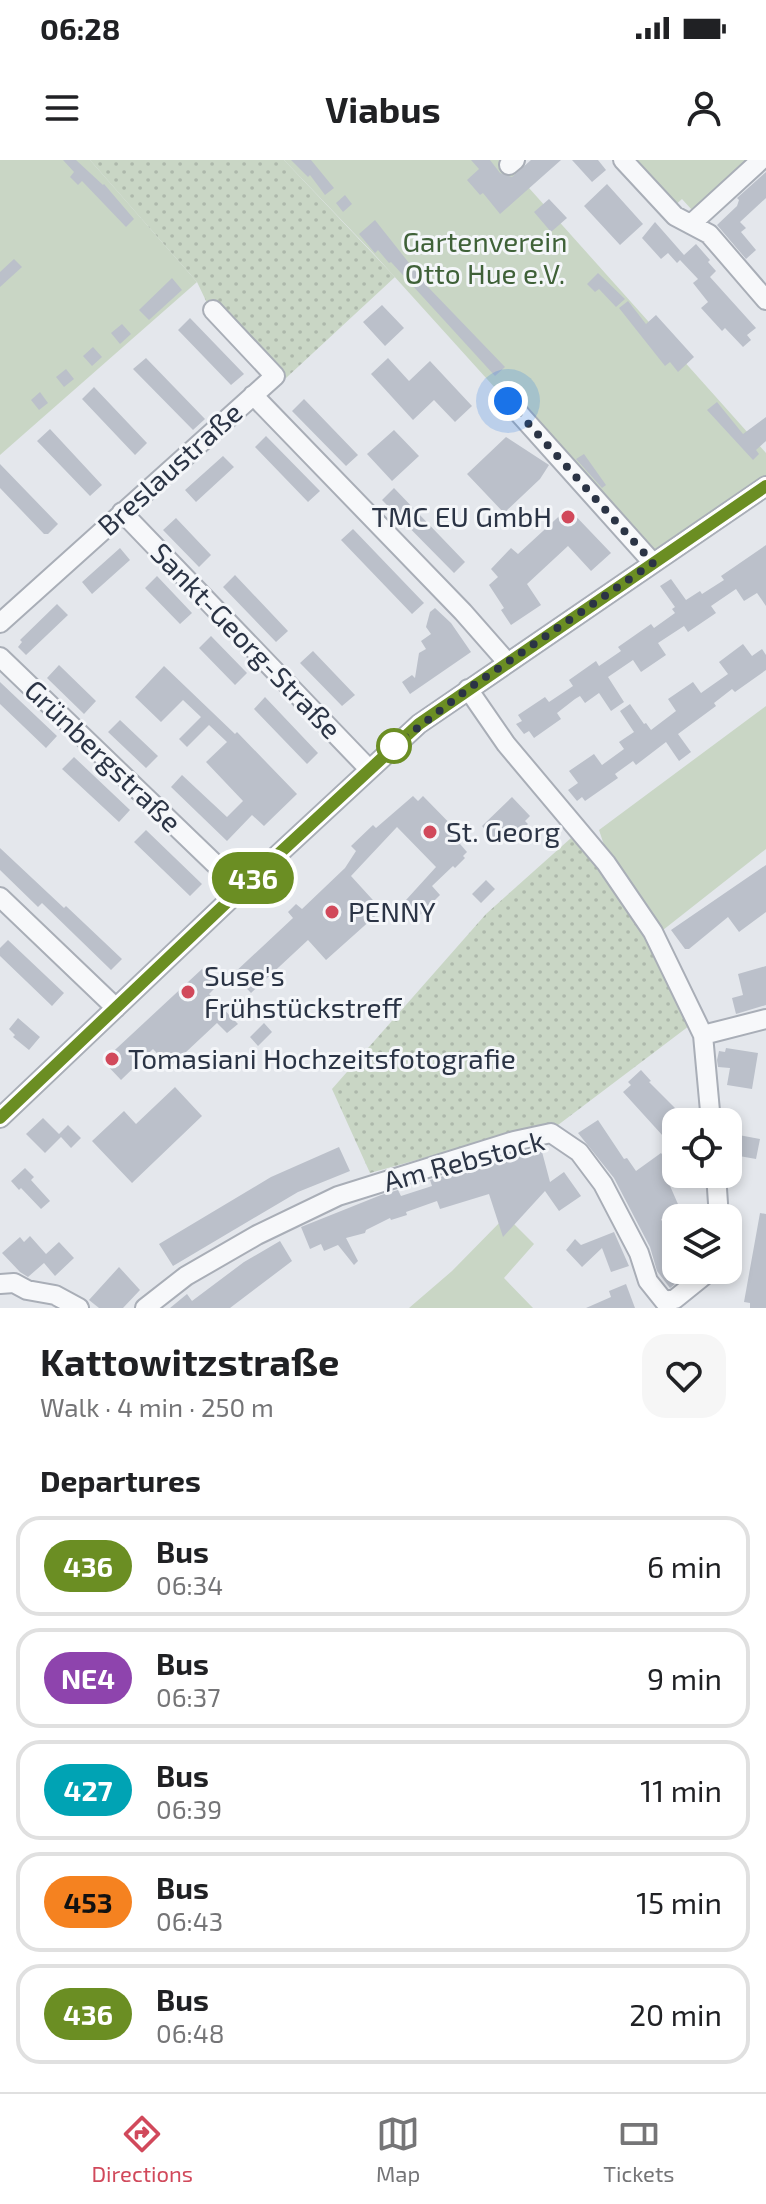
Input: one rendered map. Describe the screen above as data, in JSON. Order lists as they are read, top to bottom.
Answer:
{
  "streets": {
    "street": [
      "Breslaustraße",
      "Sankt-Georg-Straße",
      "Grünbergstraße",
      "Am Rebstock"
    ]
  },
  "crossings": [
    ["Breslaustraße", "Sankt-Georg-Straße"]
  ],
  "parks": ["Gartenverein Otto Hue e.V."],
  "places": [
    "TMC EU GmbH",
    "St. Georg",
    "PENNY",
    "Suse's Frühstückstreff",
    "Tomasiani Hochzeitsfotografie"
  ],
  "lines": ["bus line 436"],
  "page": {
    "status": "06:28",
    "header": "Viabus",
    "on_map": "436",
    "heading": [
      ["Kattowitzstraße", "Walk · 4 min · 250 m"],
      "Departures"
    ],
    "list": [
      {
        "mark": "436",
        "name": "Bus",
        "note": "06:34",
        "value": "6 min"
      },
      {
        "mark": "NE4",
        "name": "Bus",
        "note": "06:37",
        "value": "9 min"
      },
      {
        "mark": "427",
        "name": "Bus",
        "note": "06:39",
        "value": "11 min"
      },
      {
        "mark": "453",
        "name": "Bus",
        "note": "06:43",
        "value": "15 min"
      },
      {
        "mark": "436",
        "name": "Bus",
        "note": "06:48",
        "value": "20 min"
      }
    ],
    "tabs": ["Directions", "Map", "Tickets"]
  }
}
